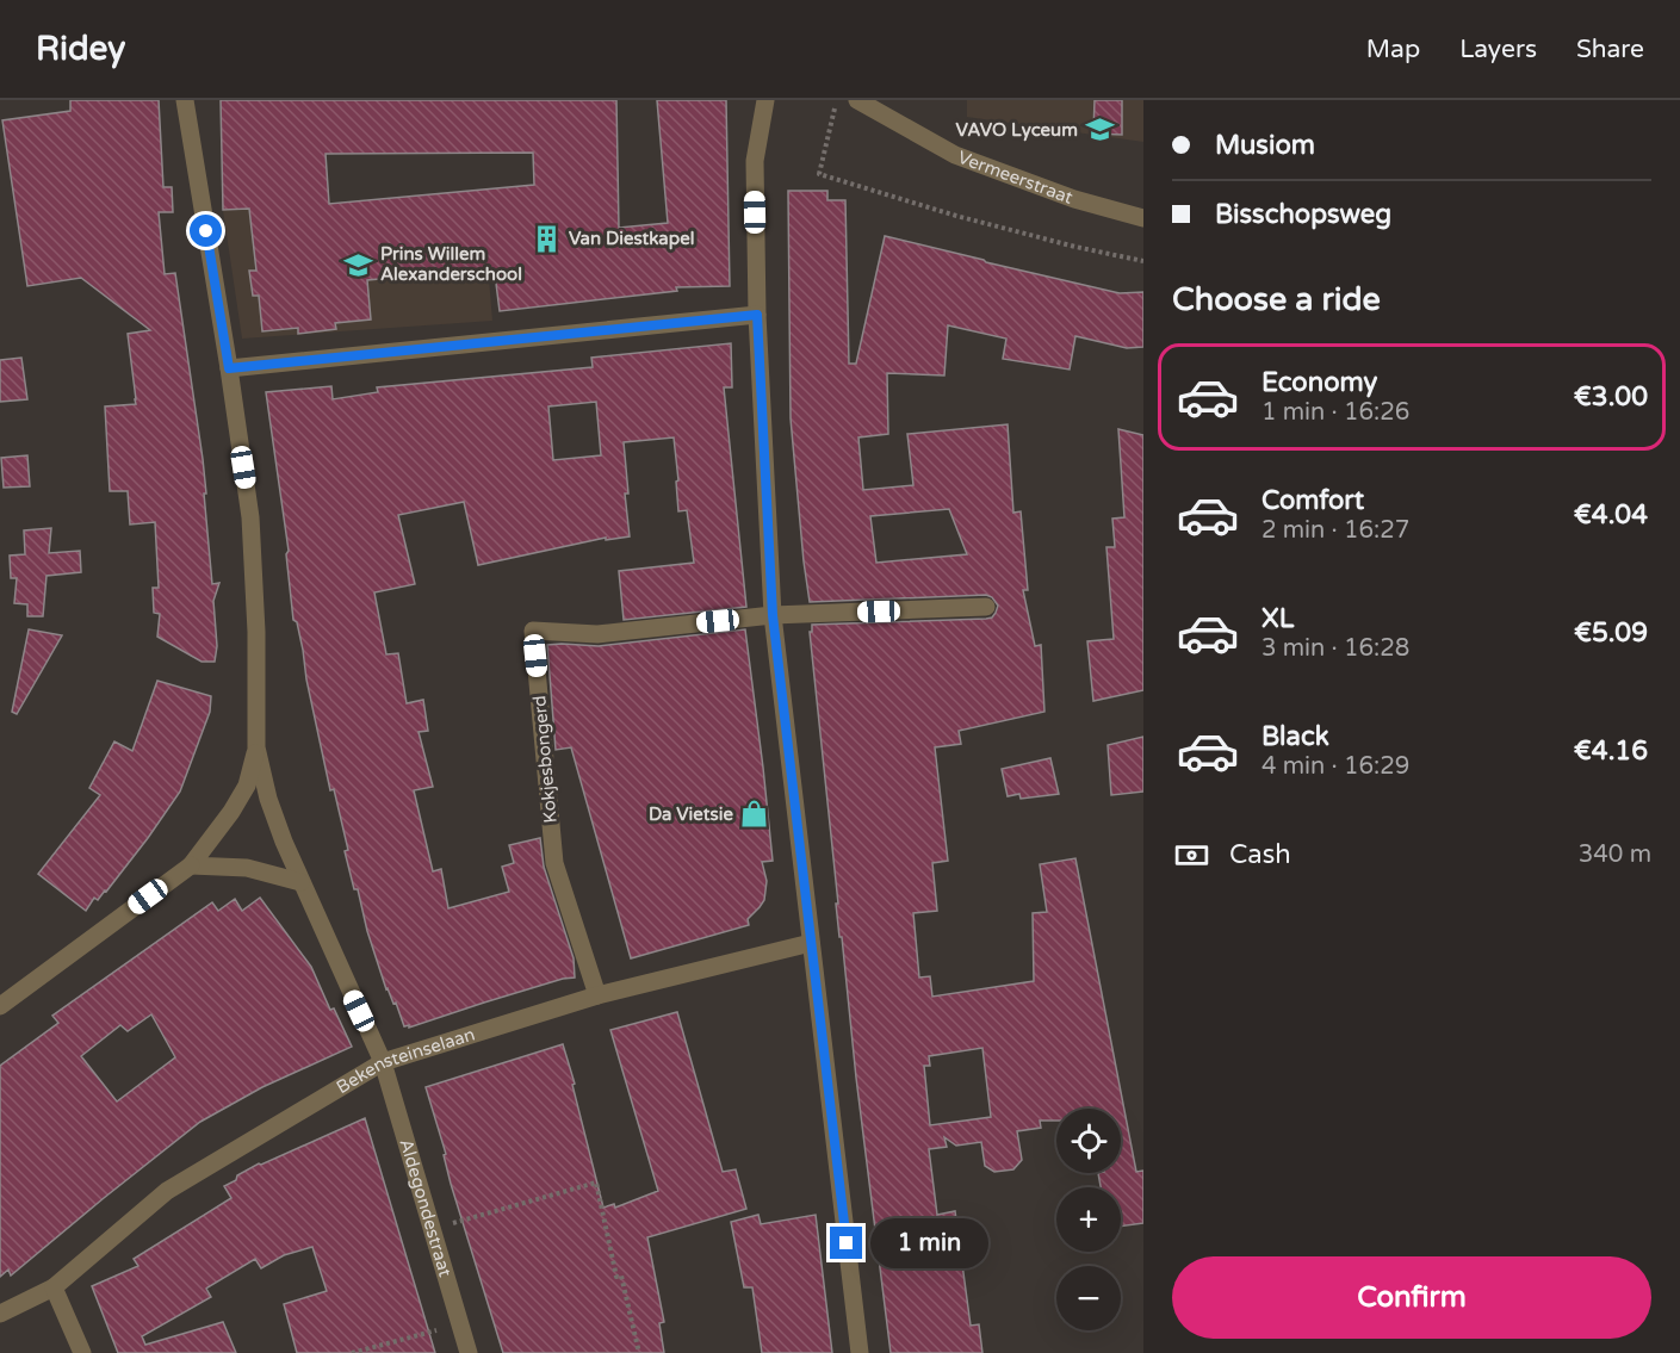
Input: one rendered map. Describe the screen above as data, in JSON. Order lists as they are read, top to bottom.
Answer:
{
  "streets": {
    "street": [
      "Vermeerstraat",
      "Kokjesbongerd",
      "Bekensteinselaan",
      "Aldegondestraat"
    ]
  },
  "crossings": [
    ["Kokjesbongerd", "Bekensteinselaan"],
    ["Bekensteinselaan", "Aldegondestraat"]
  ],
  "places": {
    "school or university": ["VAVO Lyceum", "Prins Willem Alexanderschool"],
    "building": ["Van Diestkapel"],
    "shop": ["Da Vietsie"]
  },
  "page": {
    "header": "Ridey",
    "nav": ["Map", "Layers", "Share"],
    "banner": ["Musiom", "Bisschopsweg"],
    "heading": "Choose a ride",
    "list": [
      {
        "name": "Economy",
        "note": "1 min · 16:26",
        "value": "€3.00"
      },
      {
        "name": "Comfort",
        "note": "2 min · 16:27",
        "value": "€4.04"
      },
      {
        "name": "XL",
        "note": "3 min · 16:28",
        "value": "€5.09"
      },
      {
        "name": "Black",
        "note": "4 min · 16:29",
        "value": "€4.16"
      }
    ],
    "pay": ["Cash", "340 m"],
    "map_buttons": ["+", "−"],
    "bubble": "1 min",
    "buttons": "Confirm"
  }
}
